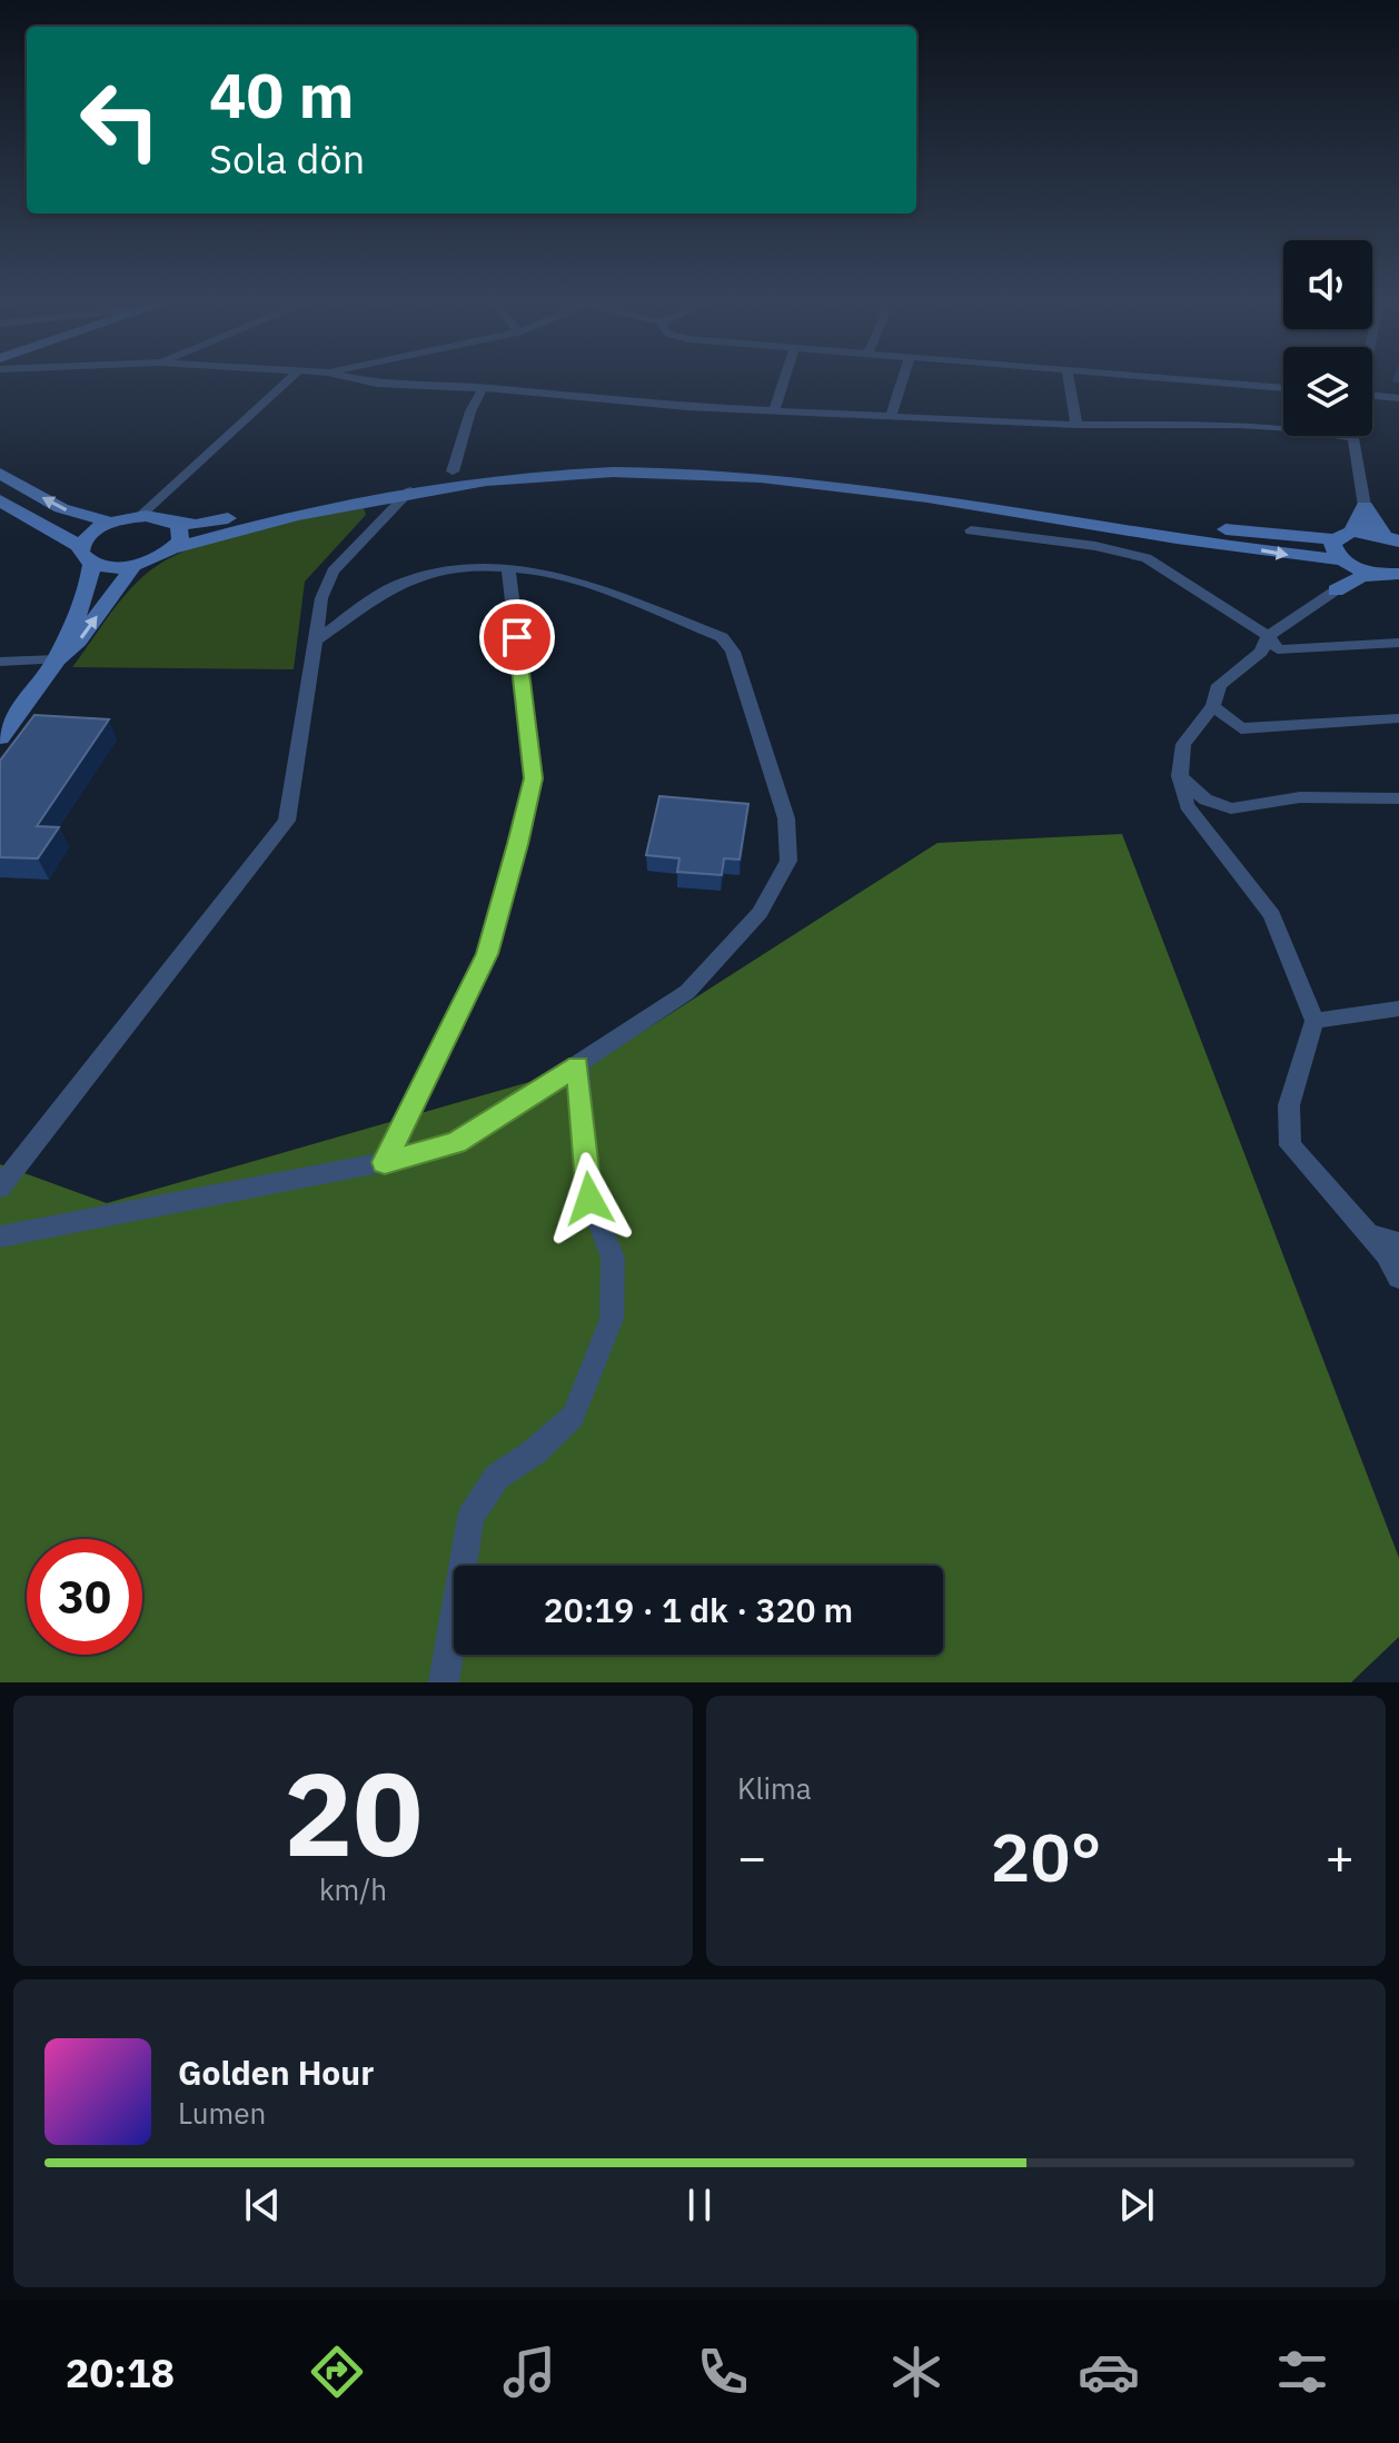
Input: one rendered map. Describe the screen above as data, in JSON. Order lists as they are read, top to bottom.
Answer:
{
  "page": {
    "turn": ["40 m", "Sola dön"],
    "limit": "30",
    "trip": "20:19 · 1 dk · 320 m",
    "tile": [
      ["20", "km/h"],
      "Klima"
    ],
    "heat": ["−", "20°", "+"],
    "song": ["Golden Hour", "Lumen"],
    "tabs": "20:18"
  }
}
